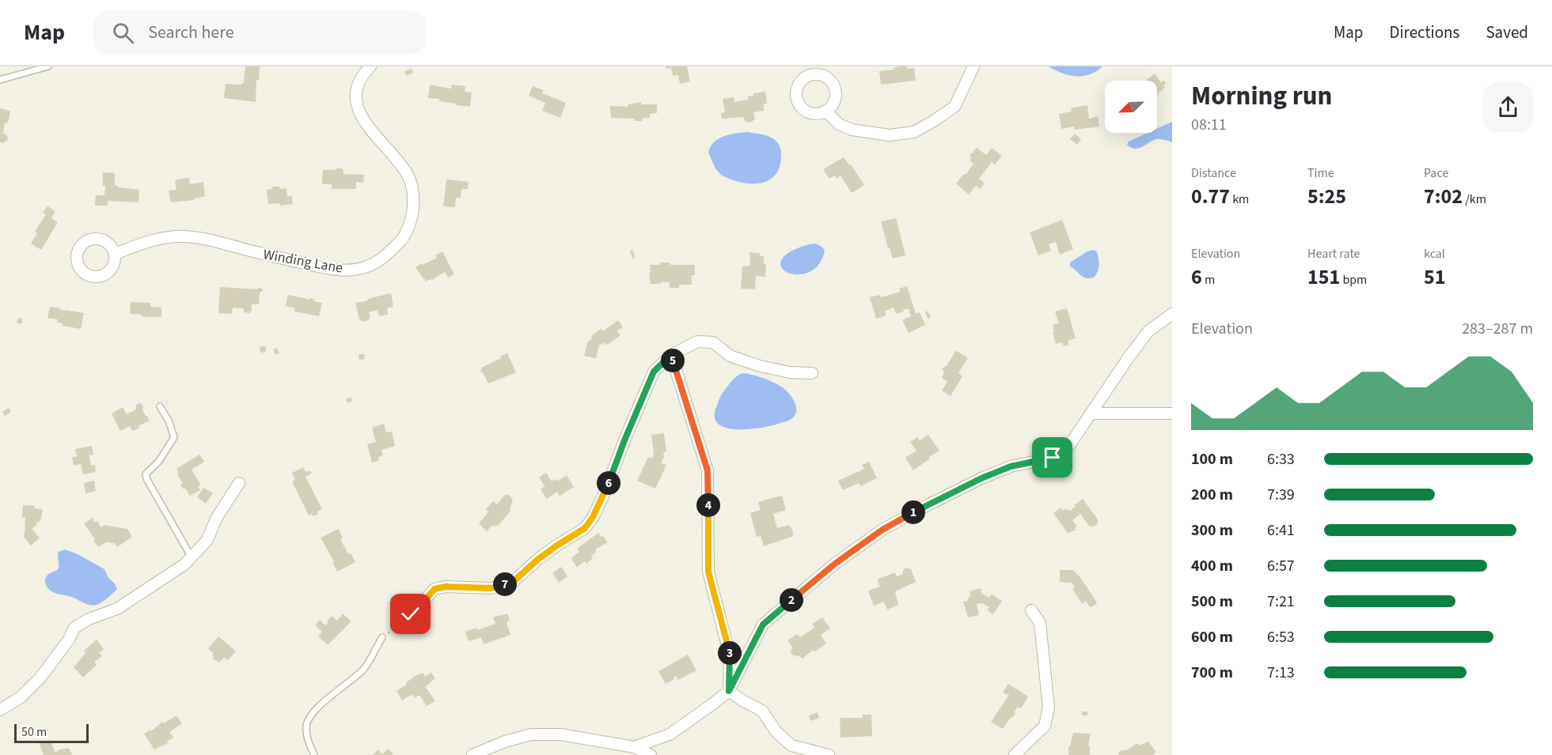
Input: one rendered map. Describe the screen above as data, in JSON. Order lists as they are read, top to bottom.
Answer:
{
  "streets": {
    "street": ["Winding Lane"]
  },
  "scale_bar": "50 m",
  "north": "bottom left",
  "page": {
    "header": "Map",
    "search": "Search here",
    "nav": ["Map", "Directions", "Saved"],
    "heading": ["Morning run", "08:11"],
    "stats": [
      ["Distance", "0.77 km"],
      ["Time", "5:25"],
      ["Pace", "7:02 /km"],
      ["Elevation", "6 m"],
      ["Heart rate", "151 bpm"],
      ["kcal", "51"]
    ],
    "chart": ["Elevation", "283–287 m"],
    "pins": [
      "5",
      "6",
      "4",
      "1",
      "7",
      "2",
      "3"
    ],
    "list": [
      {
        "name": "100 m",
        "note": "6:33"
      },
      {
        "name": "200 m",
        "note": "7:39"
      },
      {
        "name": "300 m",
        "note": "6:41"
      },
      {
        "name": "400 m",
        "note": "6:57"
      },
      {
        "name": "500 m",
        "note": "7:21"
      },
      {
        "name": "600 m",
        "note": "6:53"
      },
      {
        "name": "700 m",
        "note": "7:13"
      }
    ],
    "scale": "50 m"
  }
}
